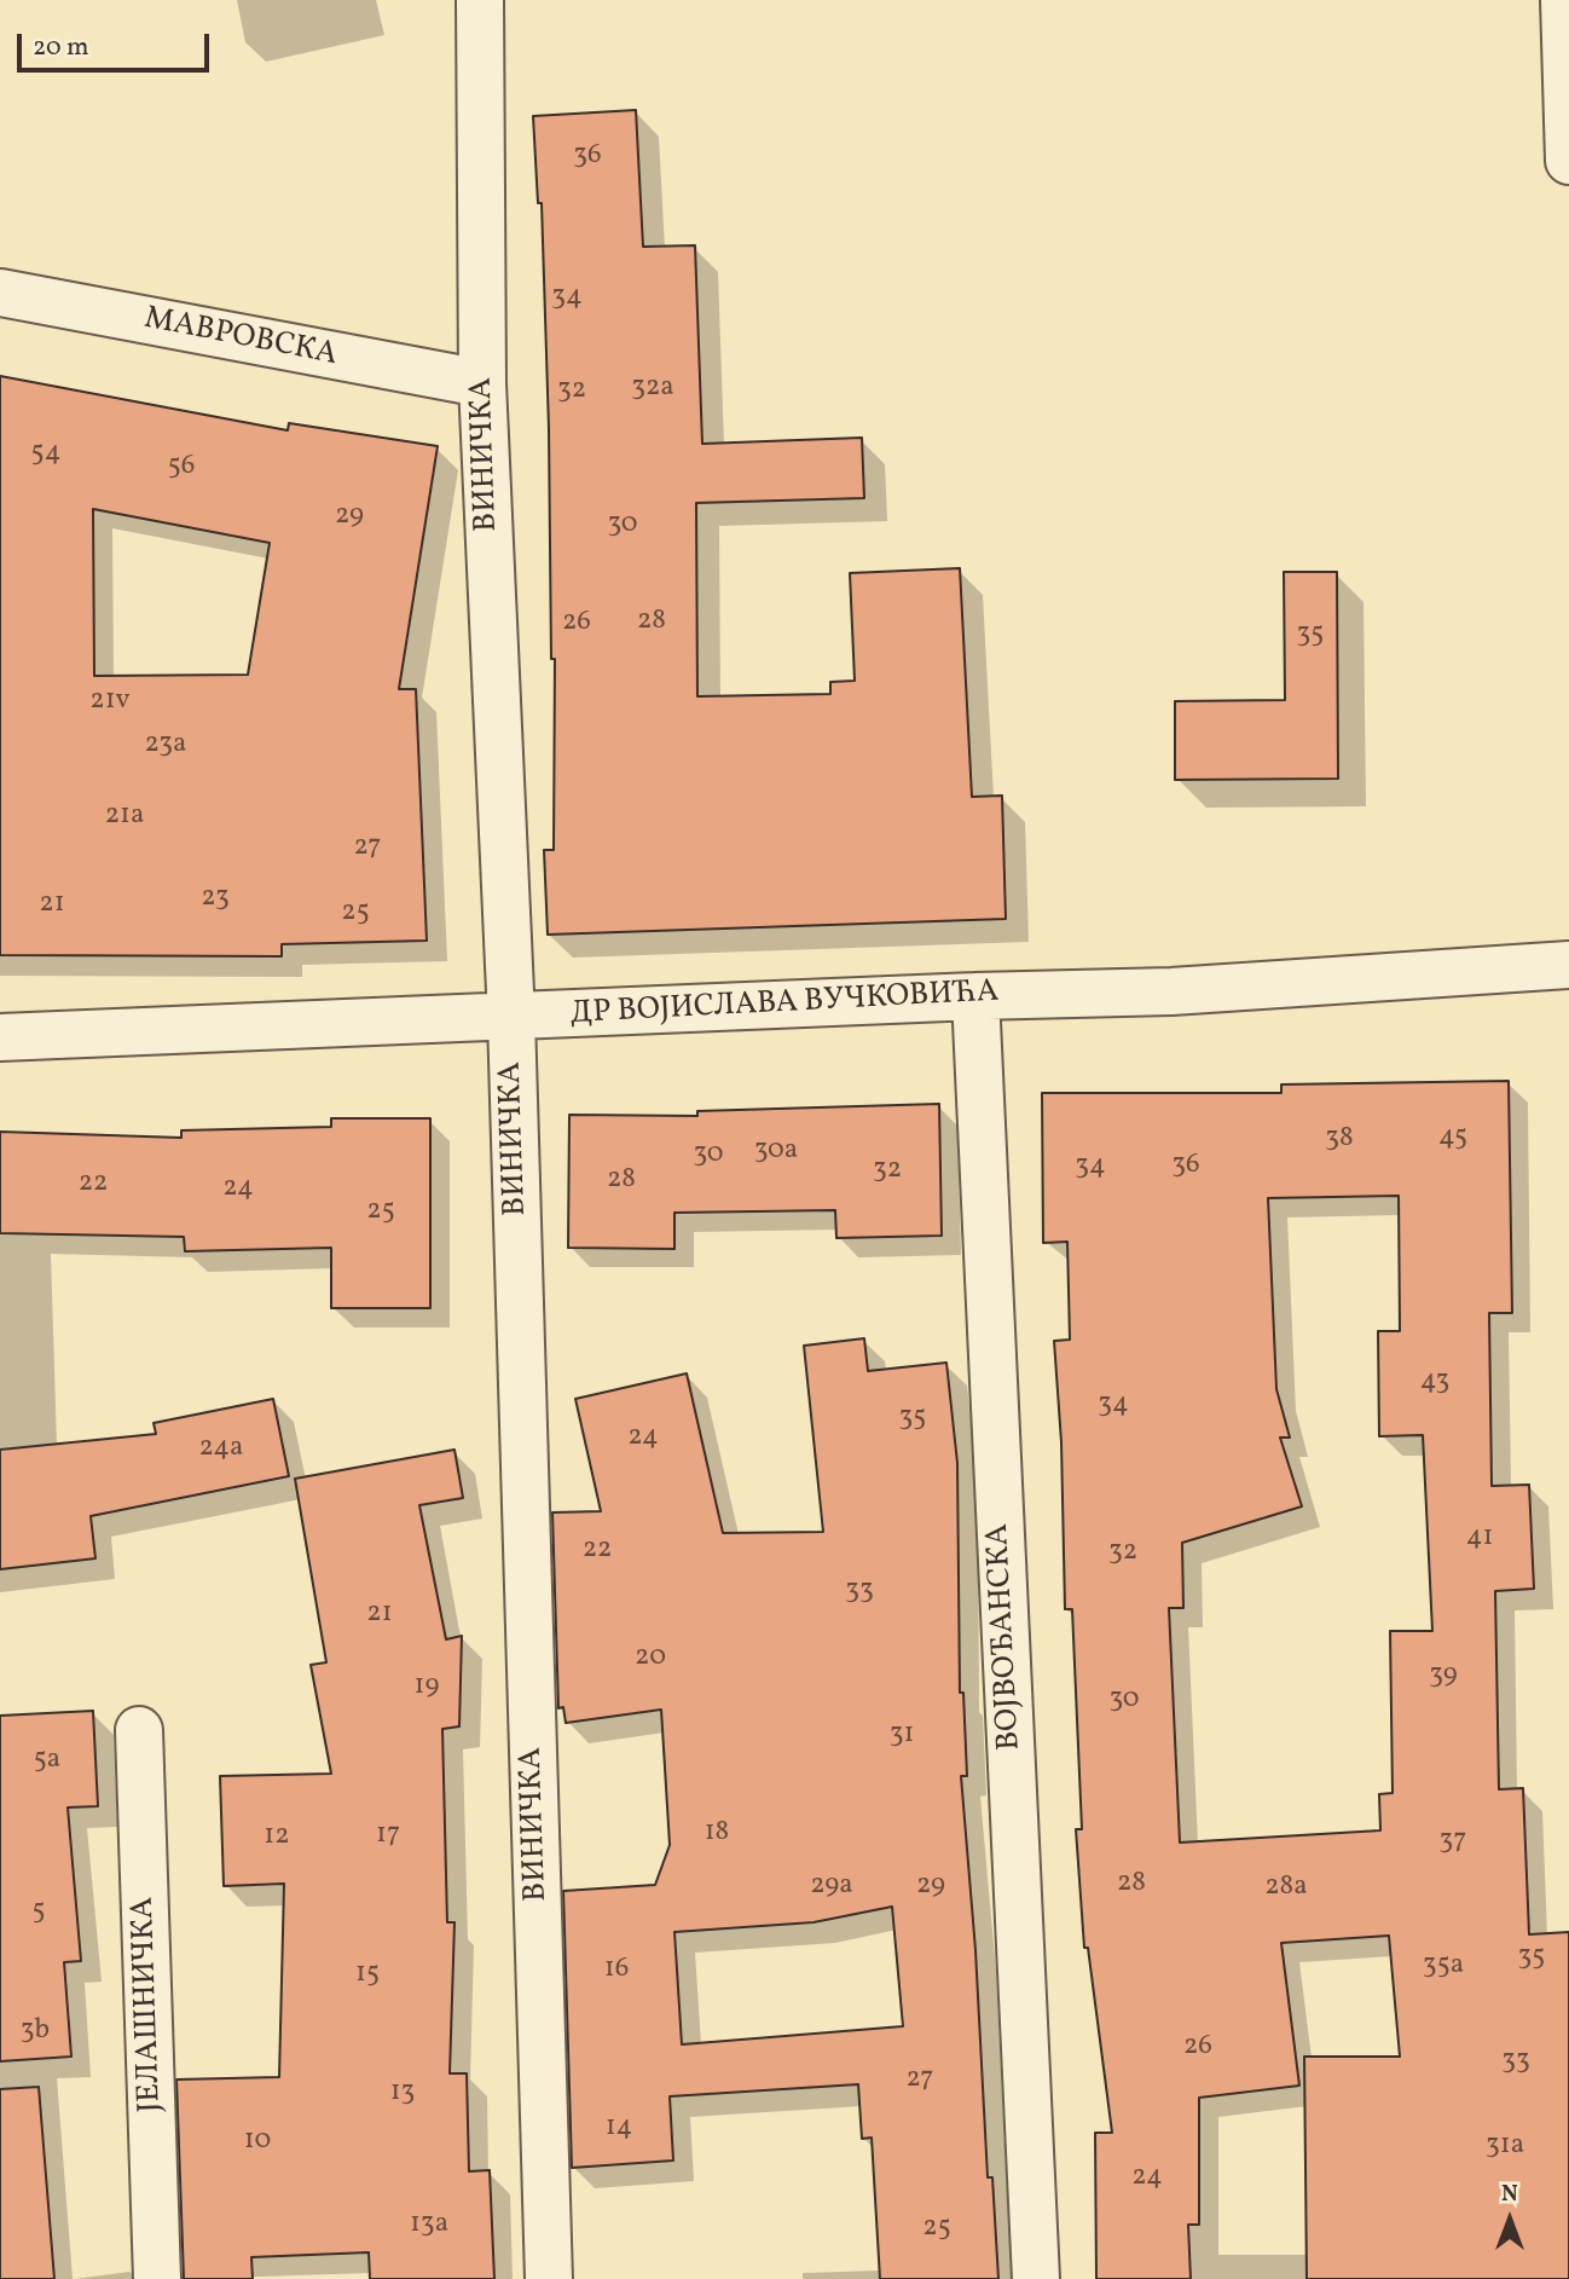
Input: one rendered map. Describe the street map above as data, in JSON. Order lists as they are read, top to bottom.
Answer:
{
  "streets": {
    "street": [
      "МАВРОВСКА",
      "ВИНИЧКА",
      "ДР ВОЈИСЛАВА ВУЧКОВИЋА",
      "ВОЈВОЂАНСКА",
      "ЈЕЛАШНИЧКА"
    ]
  },
  "crossings": [
    ["МАВРОВСКА", "ВИНИЧКА"],
    ["ВИНИЧКА", "ДР ВОЈИСЛАВА ВУЧКОВИЋА"],
    ["ДР ВОЈИСЛАВА ВУЧКОВИЋА", "ВОЈВОЂАНСКА"]
  ],
  "house_numbers": [
    "36",
    "34",
    "32a",
    "32",
    "54",
    "56",
    "29",
    "30",
    "28",
    "26",
    "35",
    "21v",
    "23a",
    "21a",
    "27",
    "23",
    "21",
    "25",
    "45",
    "38",
    "30a",
    "30",
    "36",
    "34",
    "32",
    "28",
    "22",
    "24",
    "25",
    "43",
    "34",
    "35",
    "24",
    "24a",
    "41",
    "22",
    "32",
    "33",
    "21",
    "20",
    "39",
    "19",
    "30",
    "31",
    "5a",
    "18",
    "17",
    "12",
    "37",
    "28",
    "29a",
    "29",
    "28a",
    "5",
    "35",
    "35a",
    "16",
    "15",
    "3b",
    "26",
    "33",
    "27",
    "13",
    "14",
    "10",
    "31a",
    "24",
    "13a",
    "25"
  ],
  "scale_bar": "20 m",
  "north": "top"
}
